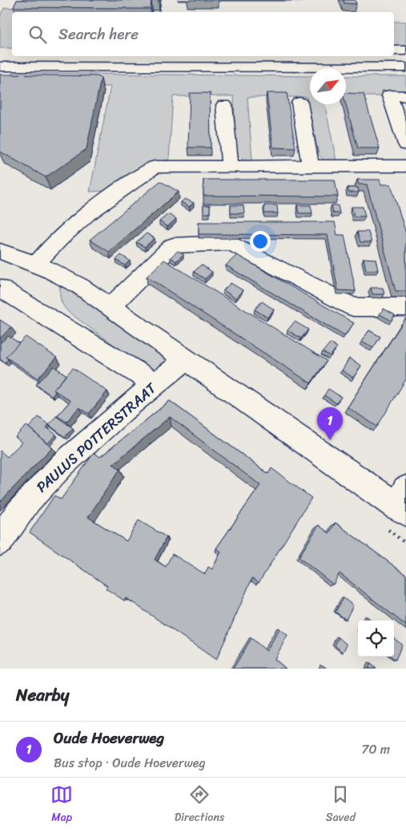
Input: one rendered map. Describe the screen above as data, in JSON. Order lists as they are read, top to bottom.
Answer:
{
  "streets": {
    "main road": ["PAULUS POTTERSTRAAT"]
  },
  "north": "top right",
  "page": {
    "search": "Search here",
    "pins": "1",
    "heading": "Nearby",
    "list": [
      {
        "mark": "1",
        "name": "Oude Hoeverweg",
        "note": "Bus stop · Oude Hoeverweg",
        "value": "70 m"
      }
    ],
    "nav": ["Map", "Directions", "Saved"]
  }
}
